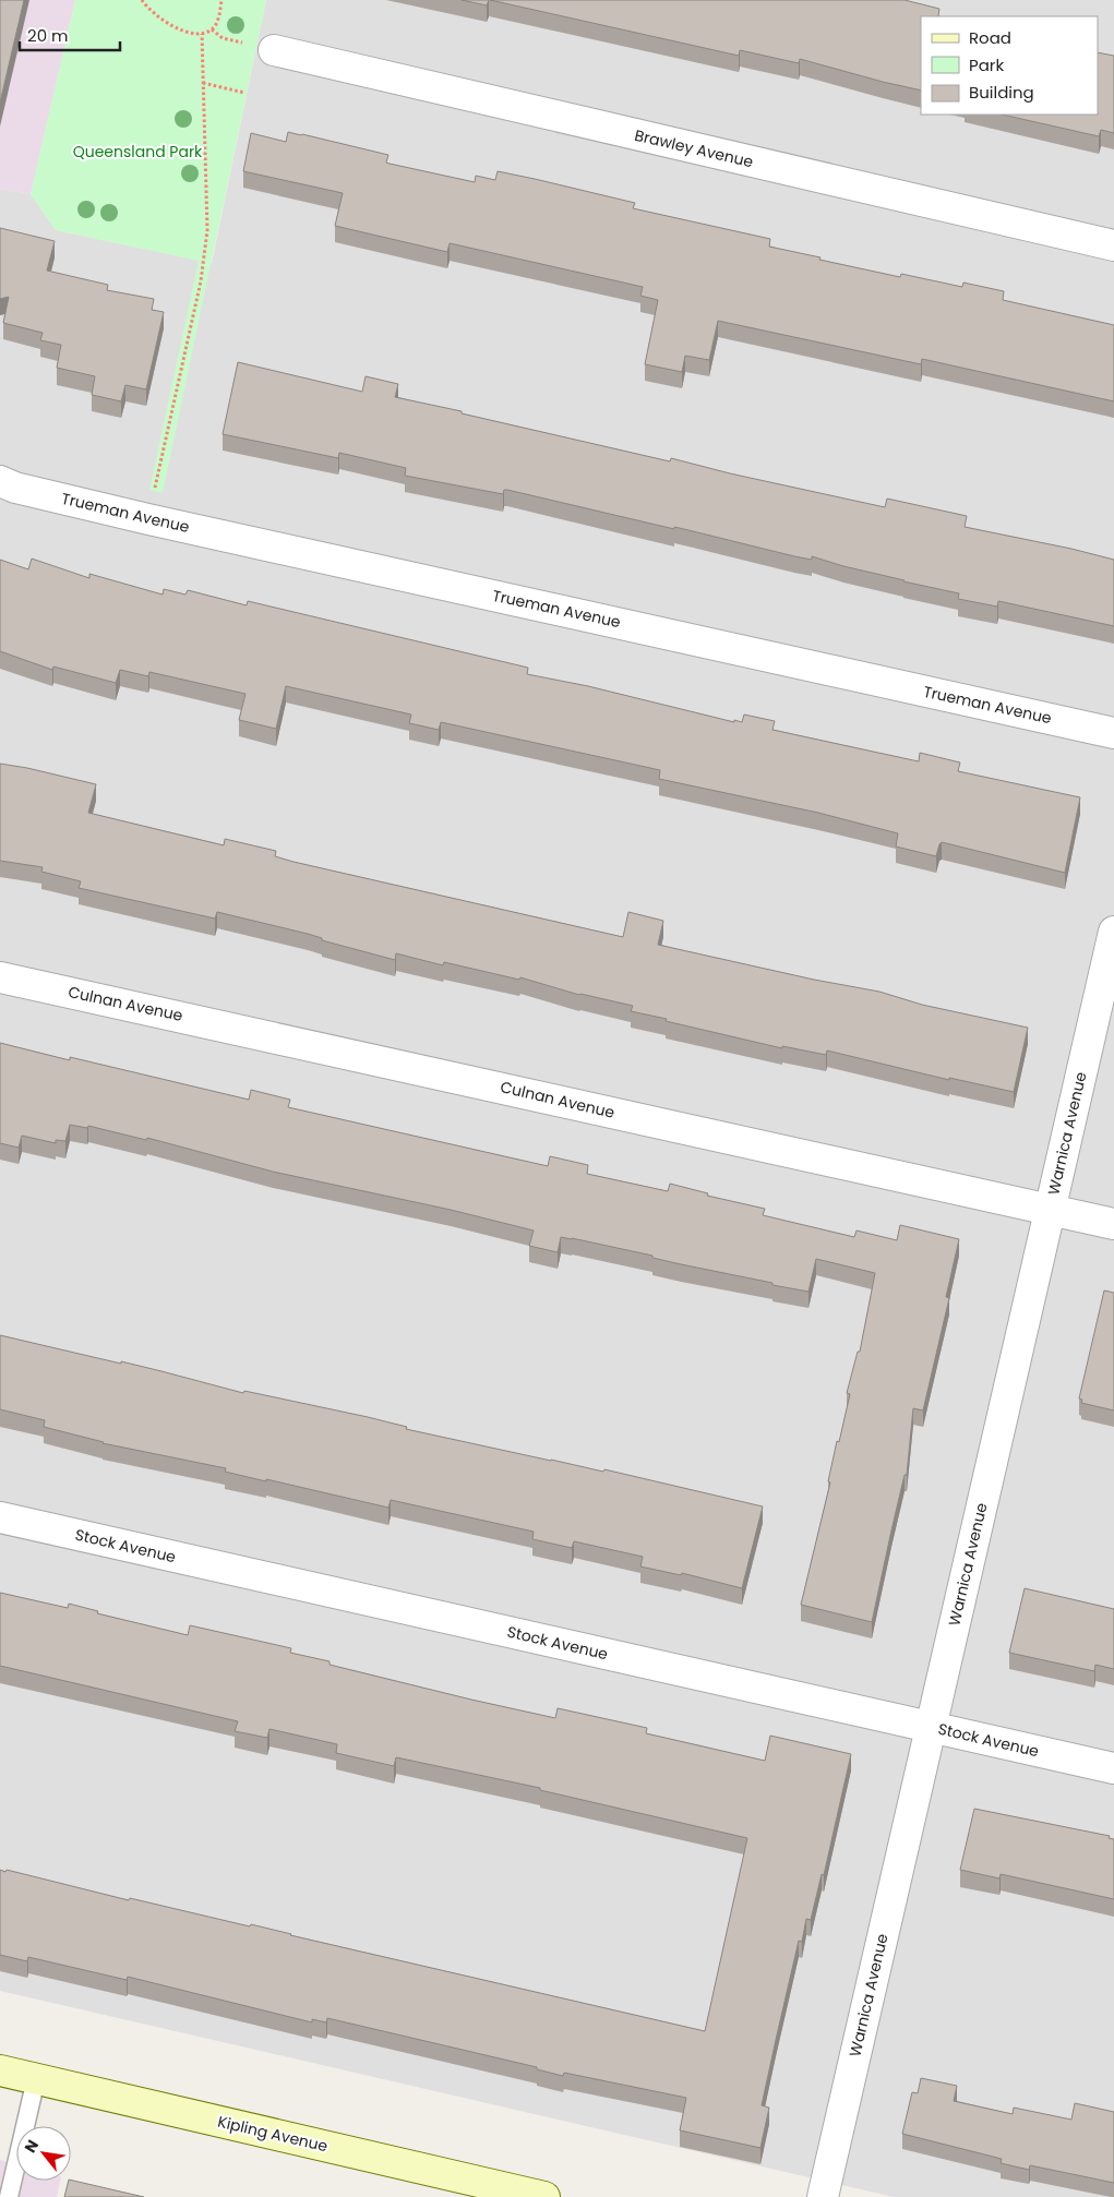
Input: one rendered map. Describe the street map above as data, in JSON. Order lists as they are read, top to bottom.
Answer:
{
  "streets": {
    "main road": ["Kipling Avenue"],
    "street": [
      "Brawley Avenue",
      "Trueman Avenue",
      "Culnan Avenue",
      "Warnica Avenue",
      "Stock Avenue"
    ]
  },
  "crossings": [
    ["Culnan Avenue", "Warnica Avenue"],
    ["Warnica Avenue", "Stock Avenue"]
  ],
  "parks": ["Queensland Park"],
  "legend": ["Road", "Park", "Building"],
  "scale_bar": "20 m",
  "north": "top left"
}
